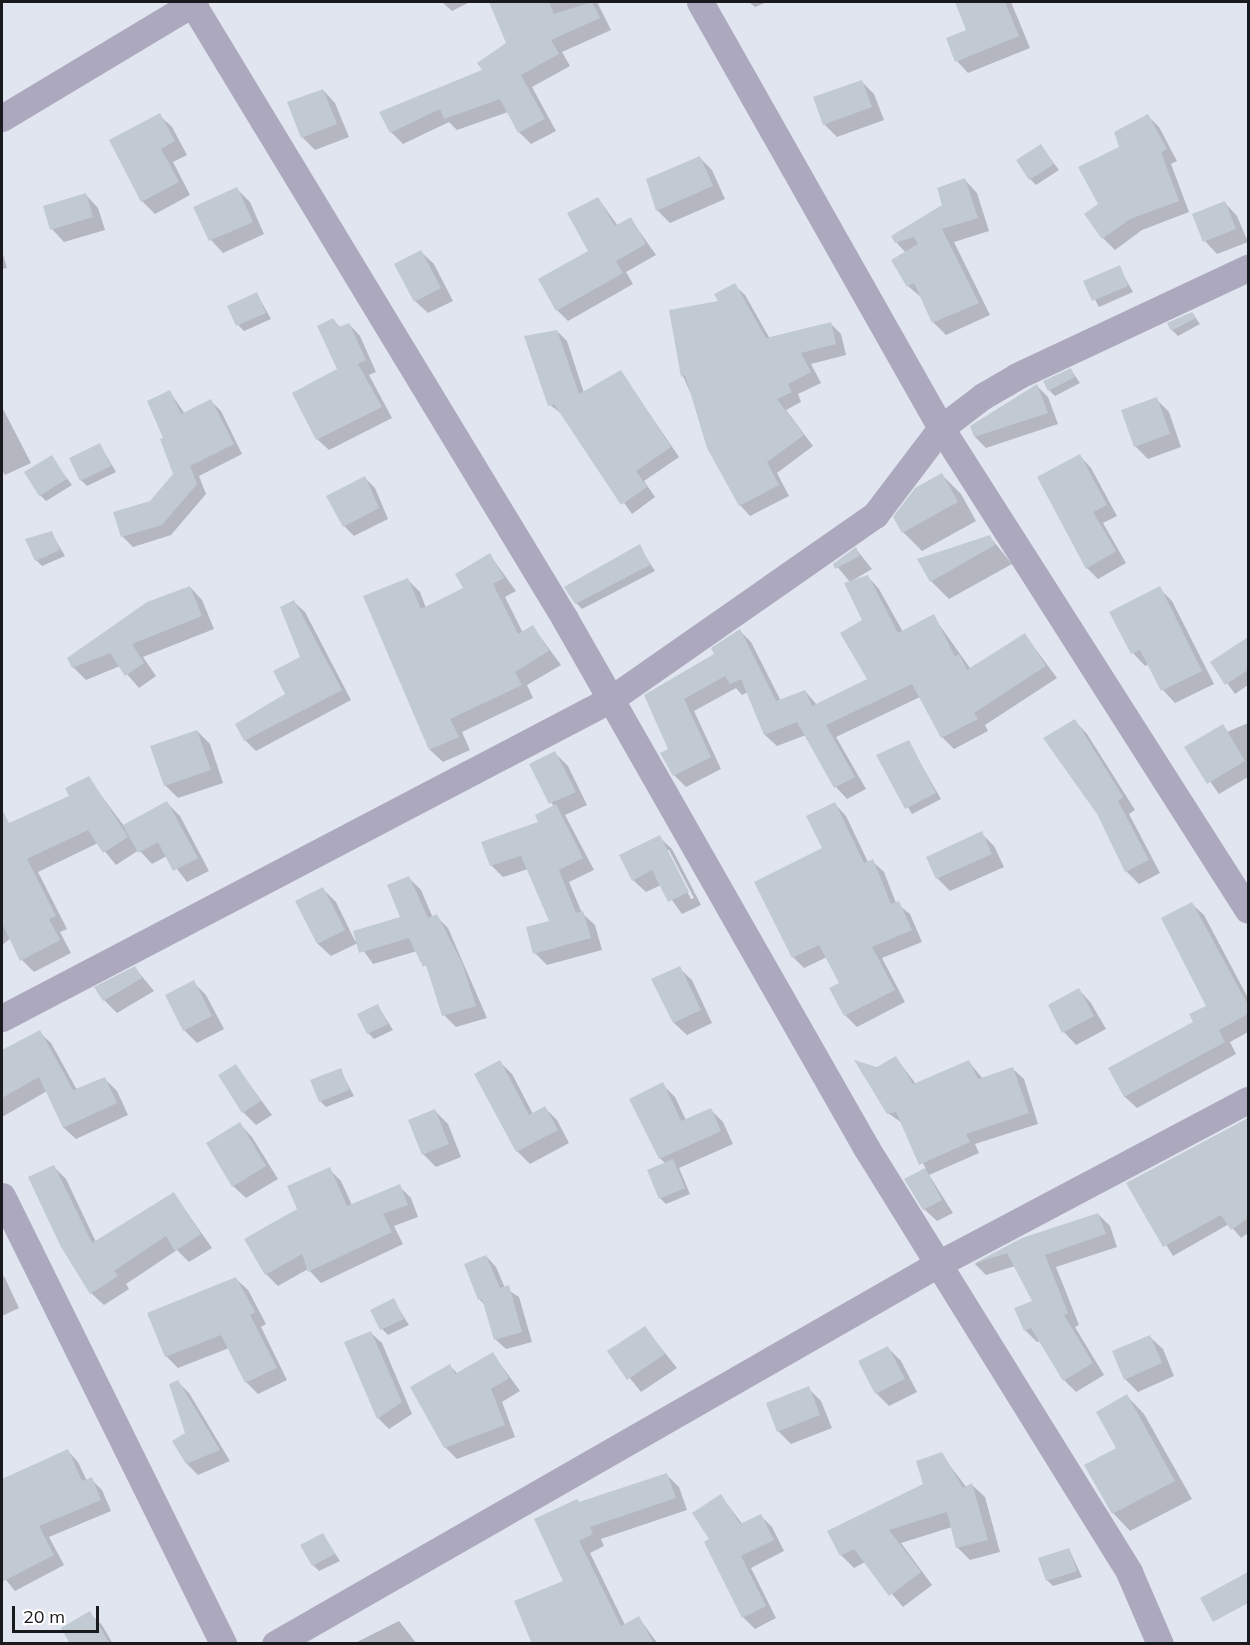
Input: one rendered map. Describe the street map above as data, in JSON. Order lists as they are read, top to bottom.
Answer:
{
  "scale_bar": "20 m"
}
